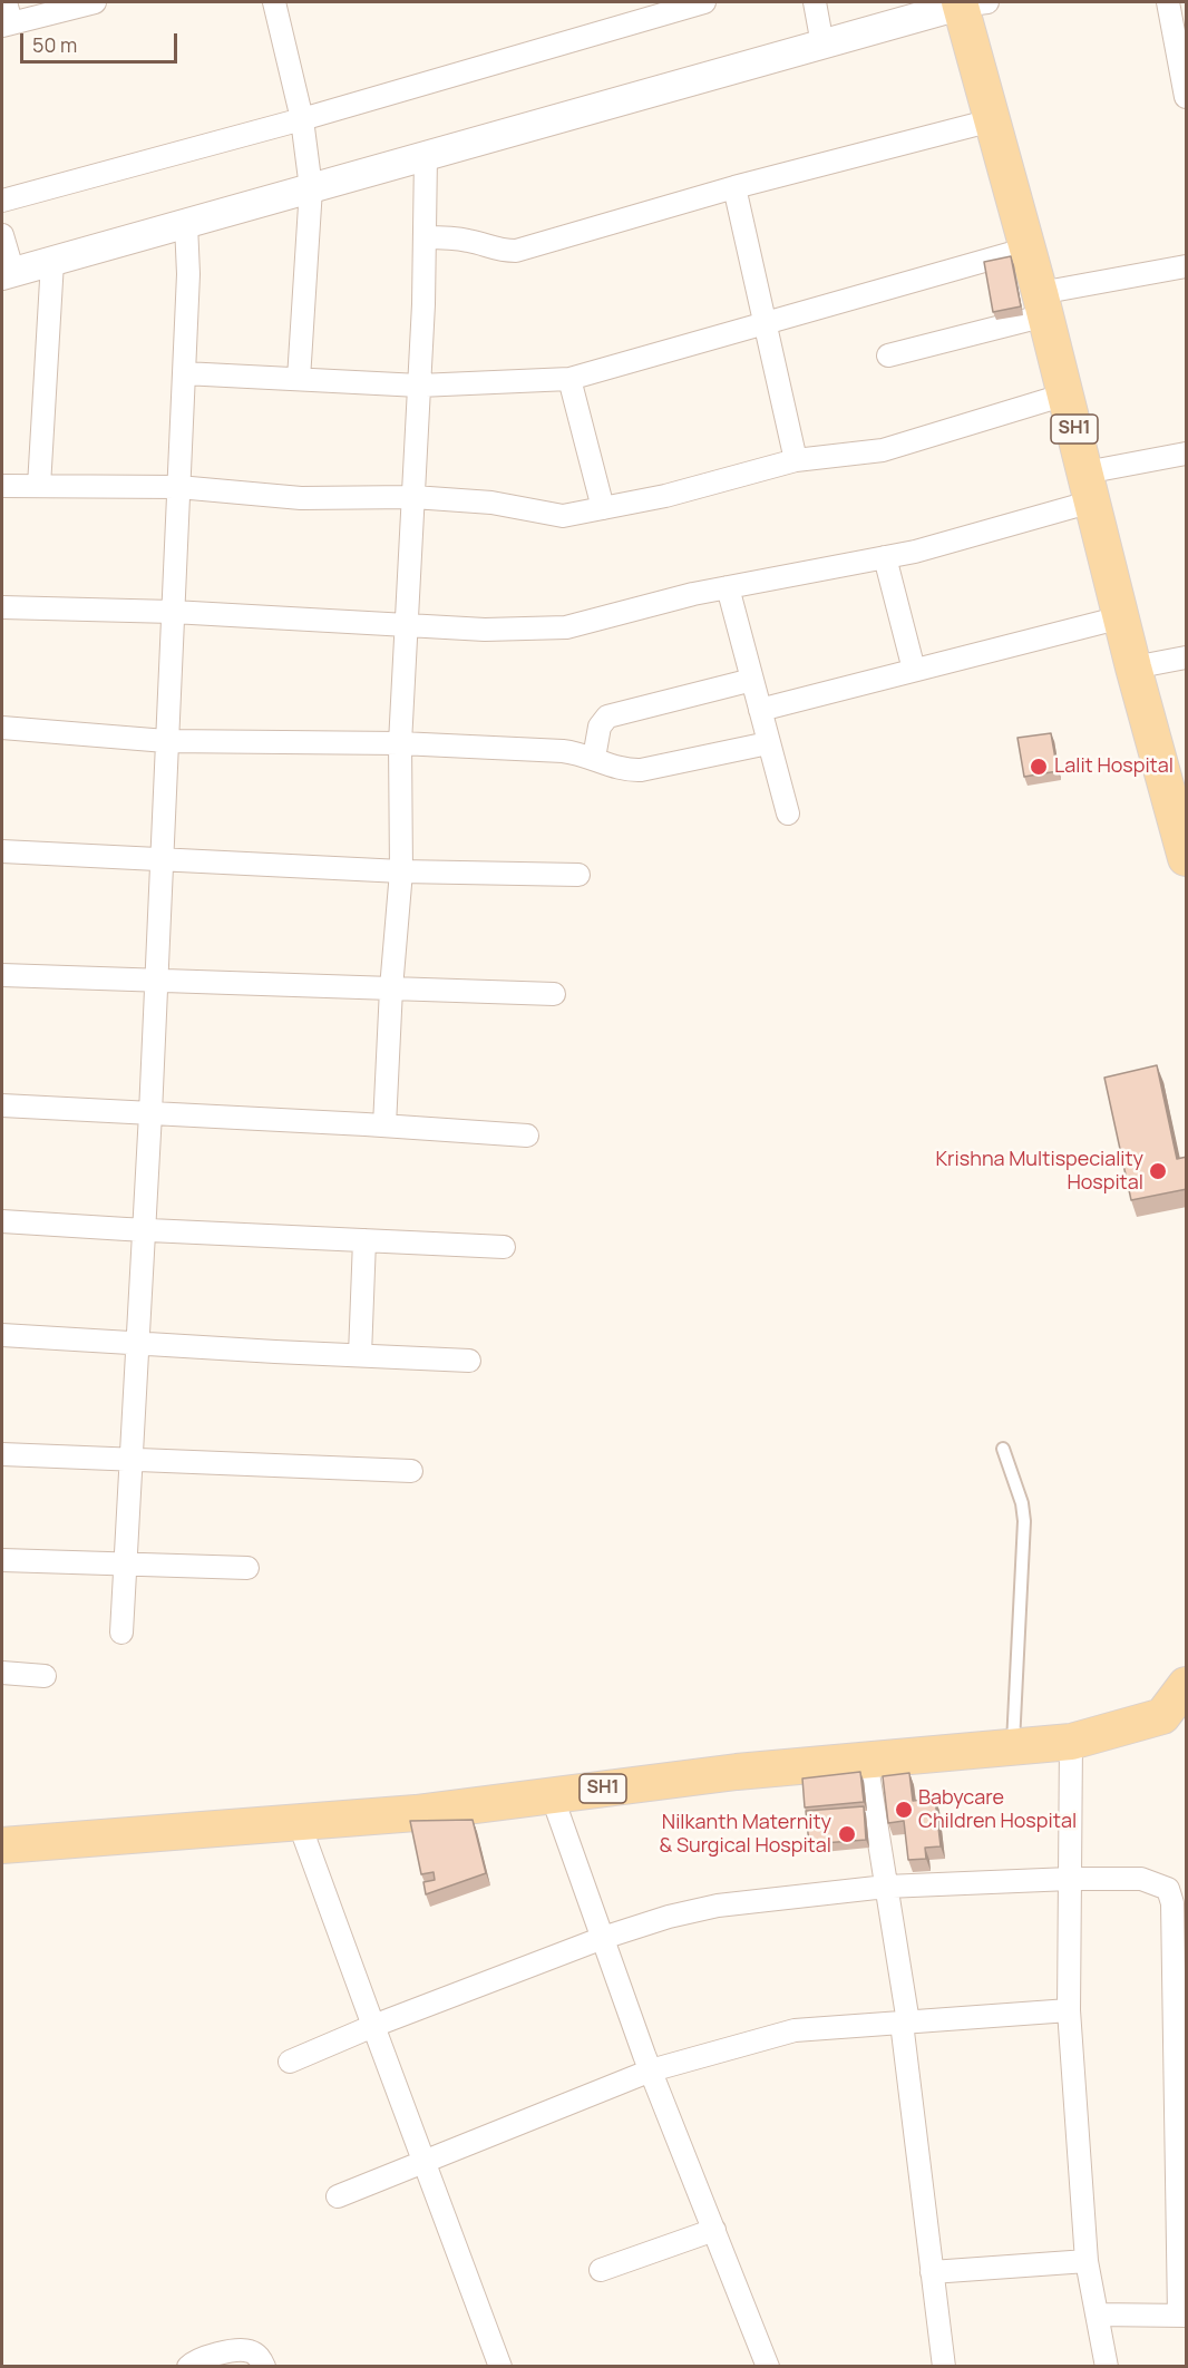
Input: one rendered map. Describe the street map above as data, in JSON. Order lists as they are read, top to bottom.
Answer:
{
  "streets": {
    "main road": ["SH1"]
  },
  "places": [
    "Lalit Hospital",
    "Krishna Multispeciality Hospital",
    "Babycare Children Hospital",
    "Nilkanth Maternity & Surgical Hospital"
  ],
  "scale_bar": "50 m"
}
